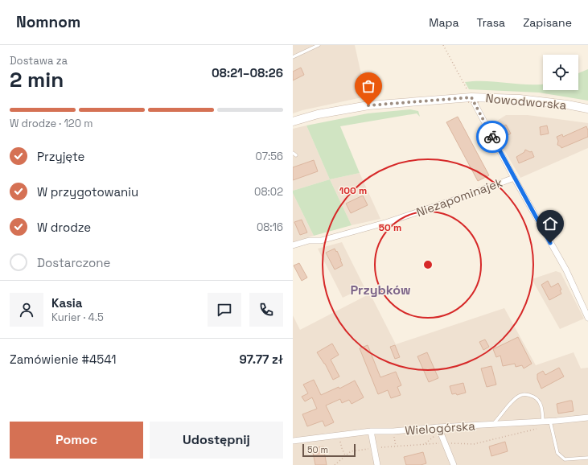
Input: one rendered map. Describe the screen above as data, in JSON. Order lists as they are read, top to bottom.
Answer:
{
  "streets": {
    "street": ["Nowodworska", "Niezapominajek", "Wielogórska"]
  },
  "districts": ["Przybków"],
  "scale_bar": "50 m",
  "page": {
    "header": "Nomnom",
    "nav": ["Mapa", "Trasa", "Zapisane"],
    "heading": ["2 min", "Dostawa za", "08:21–08:26"],
    "panel": [
      "Kasia",
      "Kurier · 4.5",
      "Zamówienie #4541",
      "97.77 zł"
    ],
    "bar": "W drodze · 120 m",
    "list": [
      ["Przyjęte", "07:56"],
      ["W przygotowaniu", "08:02"],
      ["W drodze", "08:16"],
      "Dostarczone"
    ],
    "buttons": ["Pomoc", "Udostępnij"],
    "scale": "50 m"
  },
  "rings": ["100 m", "50 m"]
}
